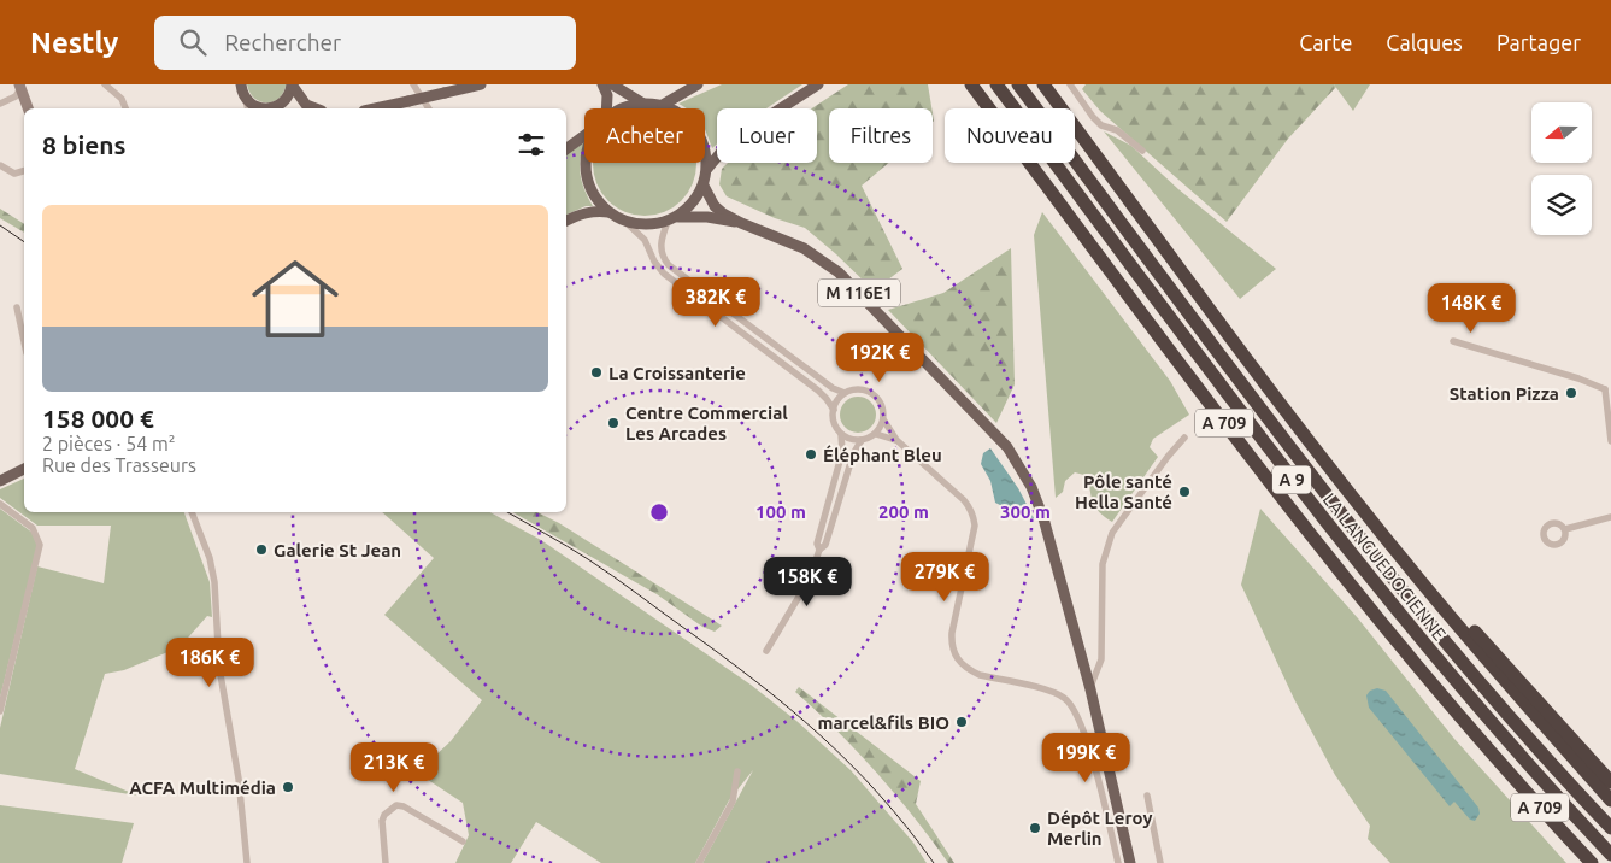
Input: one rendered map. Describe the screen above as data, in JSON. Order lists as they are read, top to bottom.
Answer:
{
  "streets": {
    "highway": ["A 709", "A 9", "LA LANGUEDOCIENNE"],
    "main road": ["M 116E1"]
  },
  "places": [
    "La Croissanterie",
    "Station Pizza",
    "Centre Commercial Les Arcades",
    "Éléphant Bleu",
    "Pôle santé Hella Santé",
    "Galerie St Jean",
    "marcel&fils BIO",
    "ACFA Multimédia",
    "Dépôt Leroy Merlin"
  ],
  "north": "left",
  "page": {
    "header": "Nestly",
    "search": "Rechercher",
    "nav": ["Carte", "Calques", "Partager"],
    "chip": [
      "Acheter",
      "Louer",
      "Filtres",
      "Nouveau"
    ],
    "heading": "8 biens",
    "list": [
      {
        "name": "158 000 €",
        "note": "2 pièces · 54 m² · Rue des Trasseurs"
      }
    ],
    "price": [
      "382K €",
      "148K €",
      "192K €",
      "279K €",
      "158K €",
      "186K €",
      "199K €",
      "213K €"
    ]
  },
  "rings": ["100 m", "200 m", "300 m"]
}
